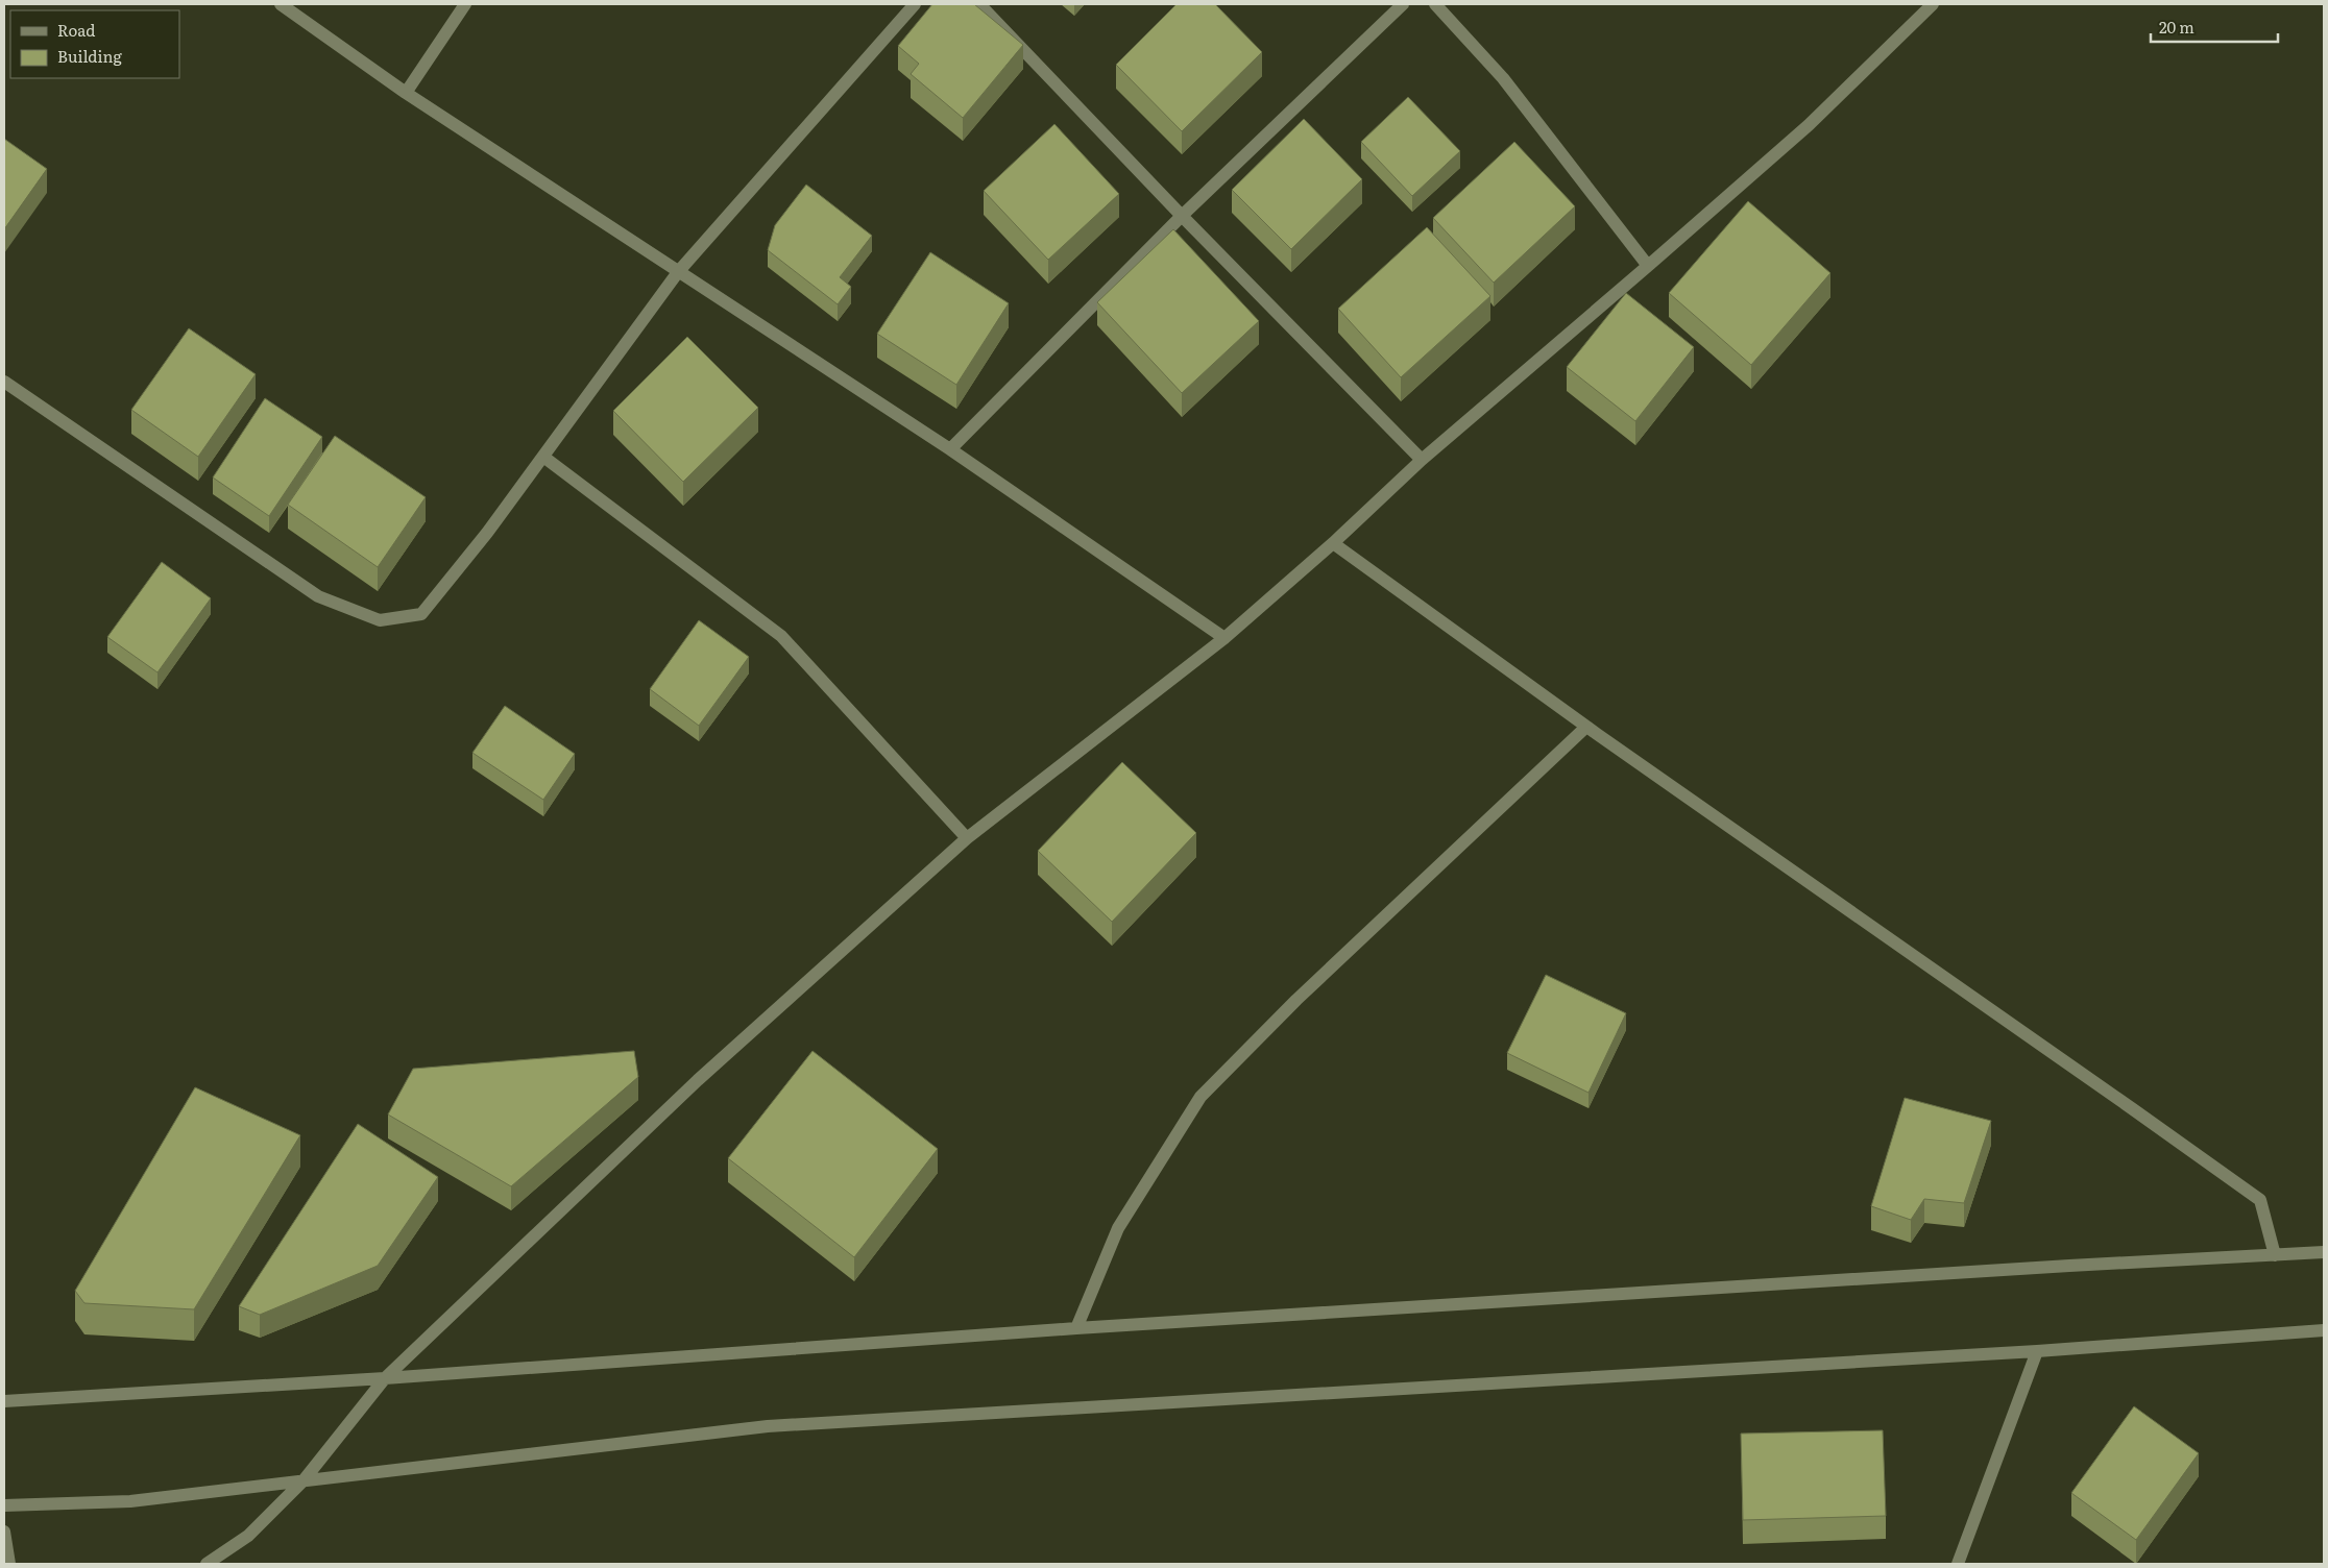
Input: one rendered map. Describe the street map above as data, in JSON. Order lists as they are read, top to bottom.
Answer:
{
  "legend": ["Road", "Building"],
  "scale_bar": "20 m"
}
